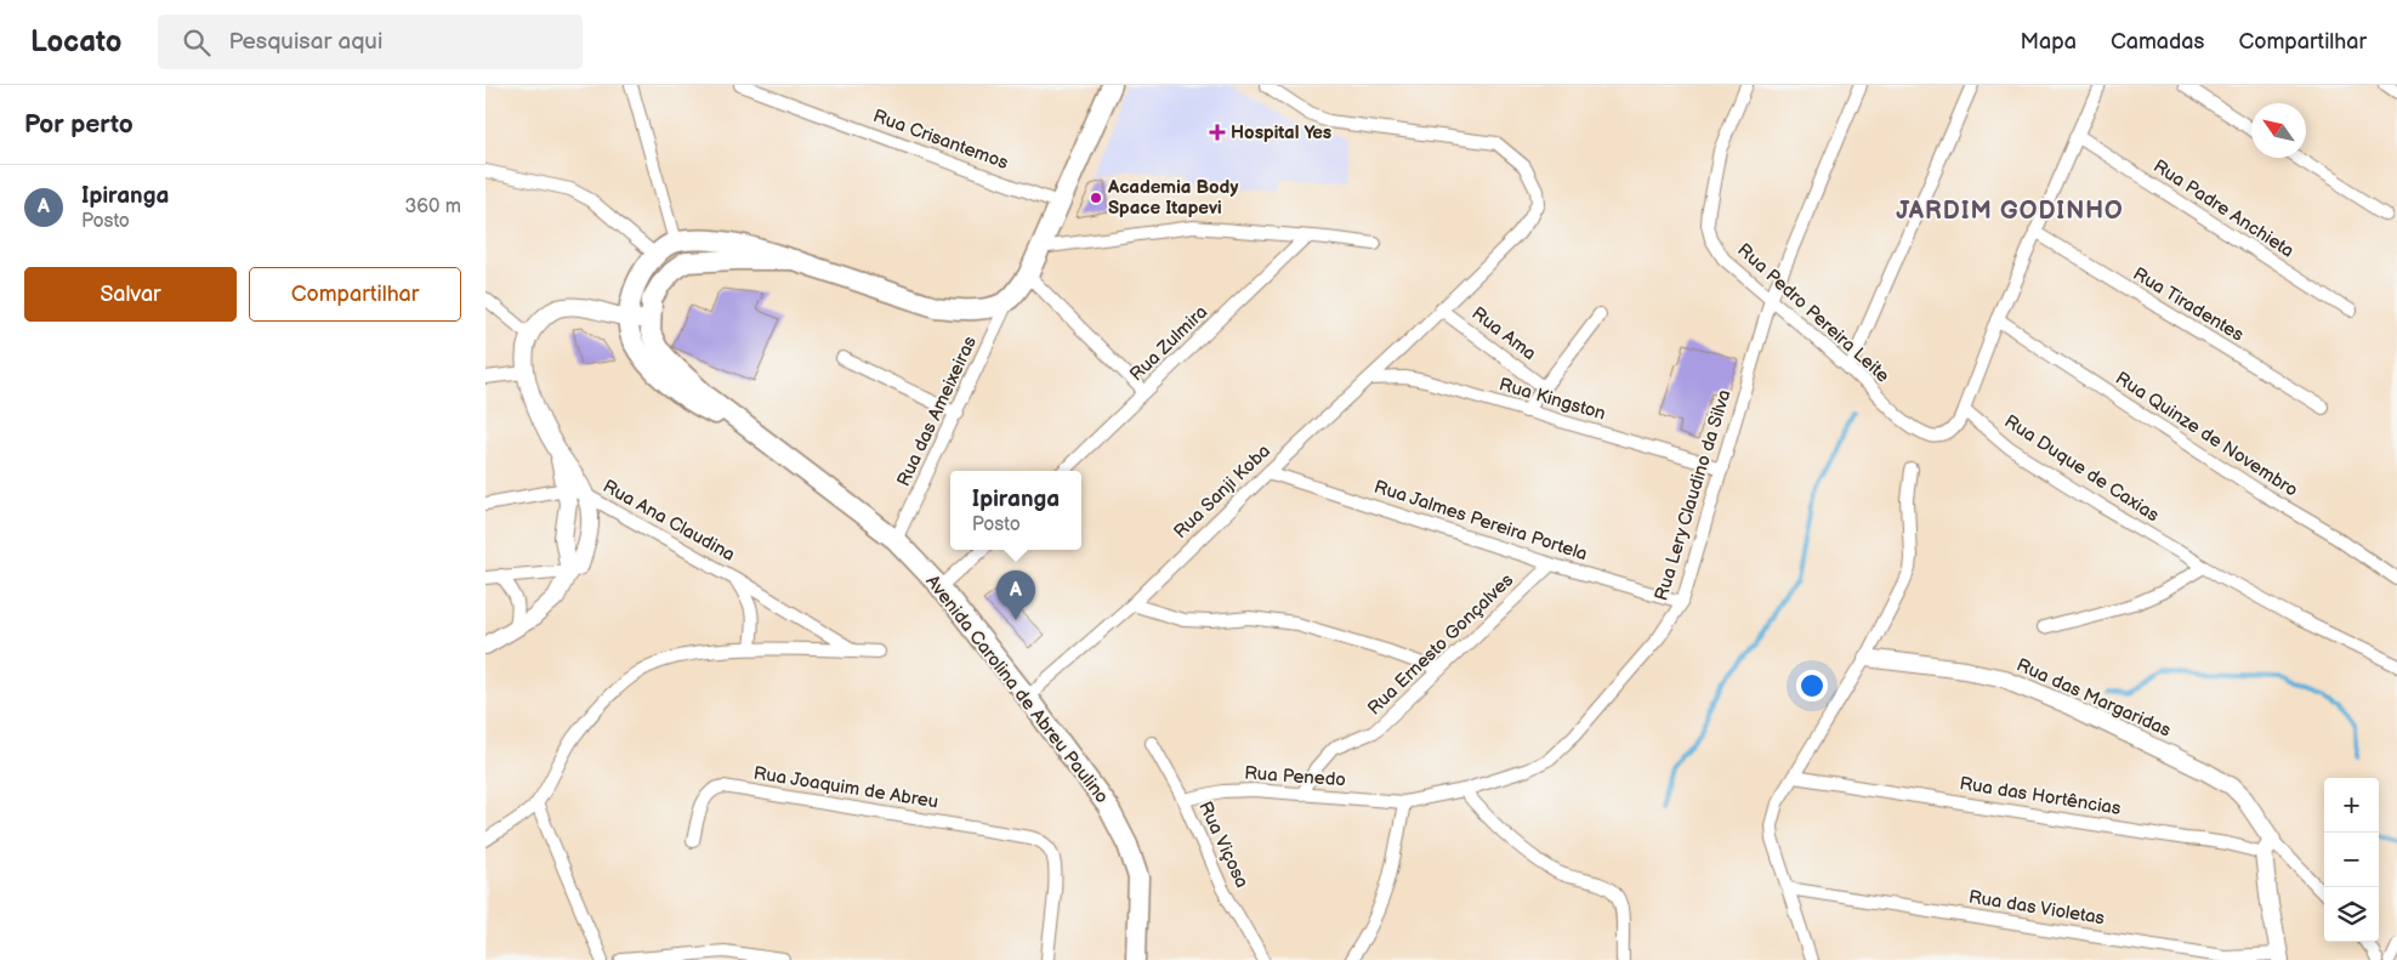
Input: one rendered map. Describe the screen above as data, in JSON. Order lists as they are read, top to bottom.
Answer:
{
  "streets": {
    "main road": ["Avenida Carolina de Abreu Paulino"],
    "street": [
      "Rua Crisantemos",
      "Rua Padre Anchieta",
      "Rua Tiradentes",
      "Rua Pedro Pereira Leite",
      "Rua Ama",
      "Rua Zulmira",
      "Rua Kingston",
      "Rua das Ameixeiras",
      "Rua Quinze de Novembro",
      "Rua Duque de Caxias",
      "Rua Sanji Koba",
      "Rua Lery Claudino da Silva",
      "Rua Ana Claudina",
      "Rua Jalmes Pereira Portela",
      "Rua Ernesto Gonçalves",
      "Rua das Margaridas",
      "Rua Penedo",
      "Rua Joaquim de Abreu",
      "Rua das Hortências",
      "Rua Viçosa",
      "Rua das Violetas"
    ]
  },
  "crossings": [
    ["Rua Pedro Pereira Leite", "Rua Duque de Caxias"],
    ["Rua Pedro Pereira Leite", "Rua Lery Claudino da Silva"],
    ["Rua Ama", "Rua Sanji Koba"],
    ["Rua Kingston", "Rua Sanji Koba"],
    ["Rua Kingston", "Rua Lery Claudino da Silva"],
    ["Rua das Ameixeiras", "Avenida Carolina de Abreu Paulino"],
    ["Rua Sanji Koba", "Rua Jalmes Pereira Portela"],
    ["Rua Sanji Koba", "Avenida Carolina de Abreu Paulino"],
    ["Rua Lery Claudino da Silva", "Rua Jalmes Pereira Portela"],
    ["Rua Lery Claudino da Silva", "Rua Penedo"],
    ["Rua Jalmes Pereira Portela", "Rua Ernesto Gonçalves"],
    ["Rua Ernesto Gonçalves", "Rua Penedo"],
    ["Rua das Margaridas", "Rua das Hortências"],
    ["Rua Penedo", "Rua Viçosa"]
  ],
  "districts": ["JARDIM GODINHO"],
  "places": {
    "health": ["Hospital Yes"],
    "other": ["Academia Body Space Itapevi"]
  },
  "north": "top left",
  "page": {
    "header": "Locato",
    "search": "Pesquisar aqui",
    "nav": ["Mapa", "Camadas", "Compartilhar"],
    "heading": "Por perto",
    "list": [
      {
        "mark": "A",
        "name": "Ipiranga",
        "note": "Posto",
        "value": "360 m"
      }
    ],
    "buttons": ["Salvar", "Compartilhar"],
    "popup": ["Ipiranga", "Posto"],
    "pins": "A",
    "map_buttons": ["+", "−"]
  }
}
